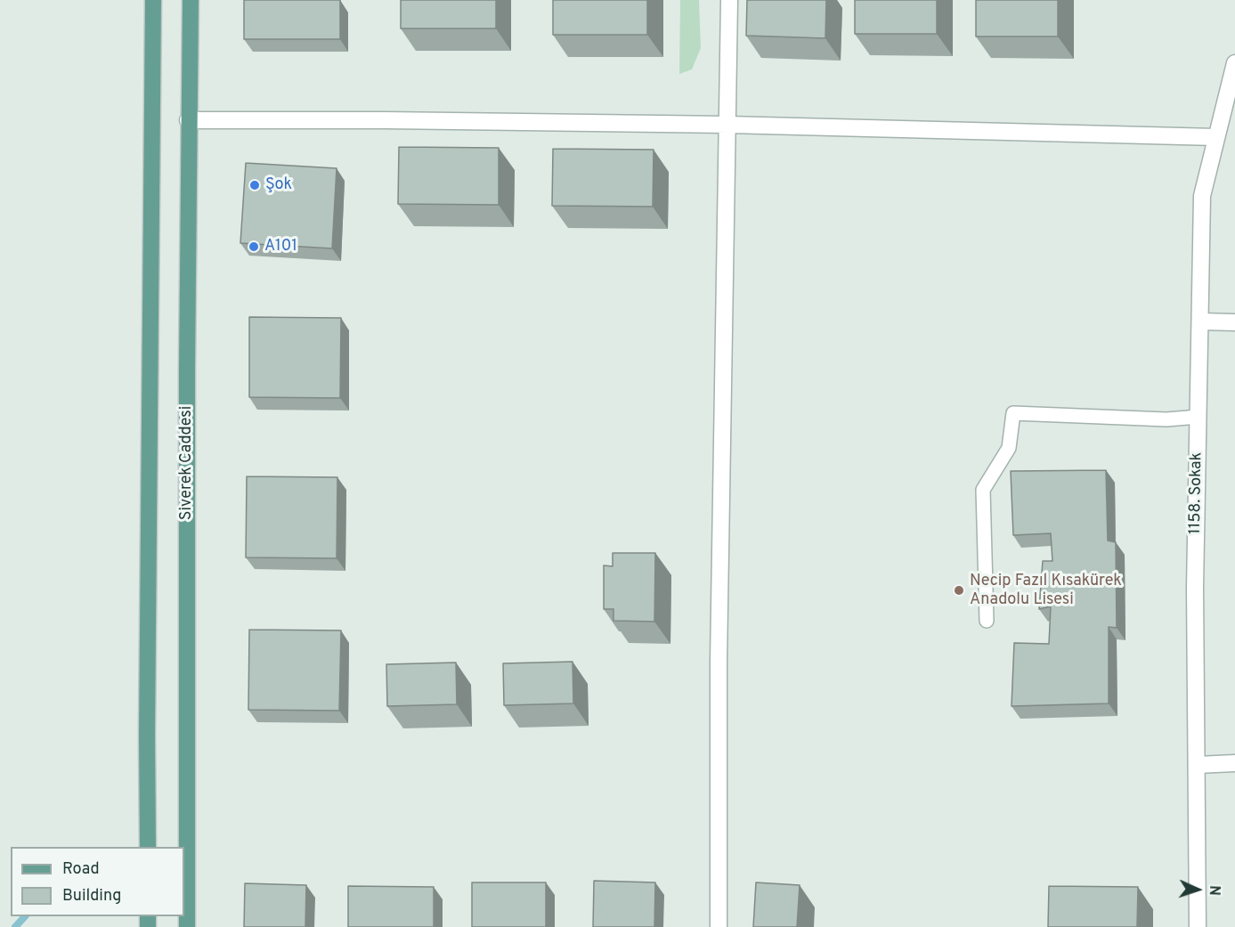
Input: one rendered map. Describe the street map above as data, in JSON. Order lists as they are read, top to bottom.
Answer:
{
  "streets": {
    "main road": ["Siverek Caddesi"],
    "street": ["1158. Sokak"]
  },
  "places": ["Şok", "A101", "Necip Fazıl Kısakürek Anadolu Lisesi"],
  "legend": ["Road", "Building"],
  "north": "right"
}
